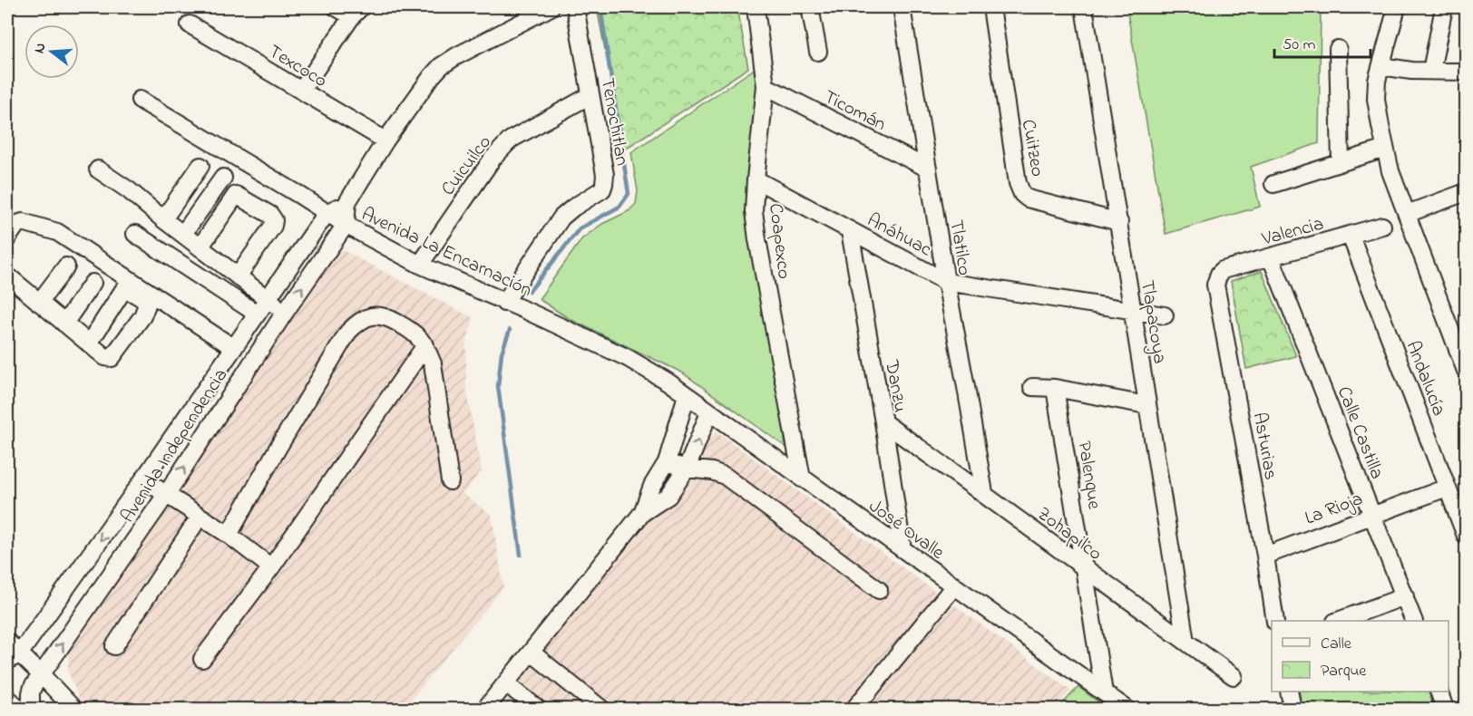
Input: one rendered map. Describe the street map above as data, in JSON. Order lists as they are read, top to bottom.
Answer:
{
  "streets": {
    "street": [
      "Texcoco",
      "Ticomán",
      "Tenochitlan",
      "Cuitzeo",
      "Cuicuilco",
      "Valencia",
      "Anáhuac",
      "Coapexco",
      "Tlatilco",
      "Avenida La Encarnación",
      "Tlapacoya",
      "Andalucía",
      "Danzu",
      "Calle Castilla",
      "Avenida Independencia",
      "Asturias",
      "Palenque",
      "La Rioja",
      "José Ovalle",
      "Zohapilco"
    ]
  },
  "crossings": [
    ["Ticomán", "Coapexco"],
    ["Ticomán", "Tlatilco"],
    ["Tenochitlan", "Cuicuilco"],
    ["Tenochitlan", "Avenida La Encarnación"],
    ["Cuitzeo", "Tlapacoya"],
    ["Cuicuilco", "Avenida La Encarnación"],
    ["Valencia", "Andalucía"],
    ["Valencia", "Calle Castilla"],
    ["Valencia", "Asturias"],
    ["Anáhuac", "Coapexco"],
    ["Anáhuac", "Tlatilco"],
    ["Anáhuac", "Tlapacoya"],
    ["Anáhuac", "Danzu"],
    ["Coapexco", "José Ovalle"],
    ["Tlatilco", "Zohapilco"],
    ["Avenida La Encarnación", "Avenida Independencia"],
    ["Avenida La Encarnación", "José Ovalle"],
    ["Tlapacoya", "Zohapilco"],
    ["Andalucía", "La Rioja"],
    ["Danzu", "José Ovalle"],
    ["Danzu", "Zohapilco"],
    ["Calle Castilla", "La Rioja"],
    ["Asturias", "La Rioja"],
    ["Palenque", "José Ovalle"],
    ["Palenque", "Zohapilco"]
  ],
  "legend": ["Calle", "Parque"],
  "scale_bar": "50 m",
  "north": "left"
}
